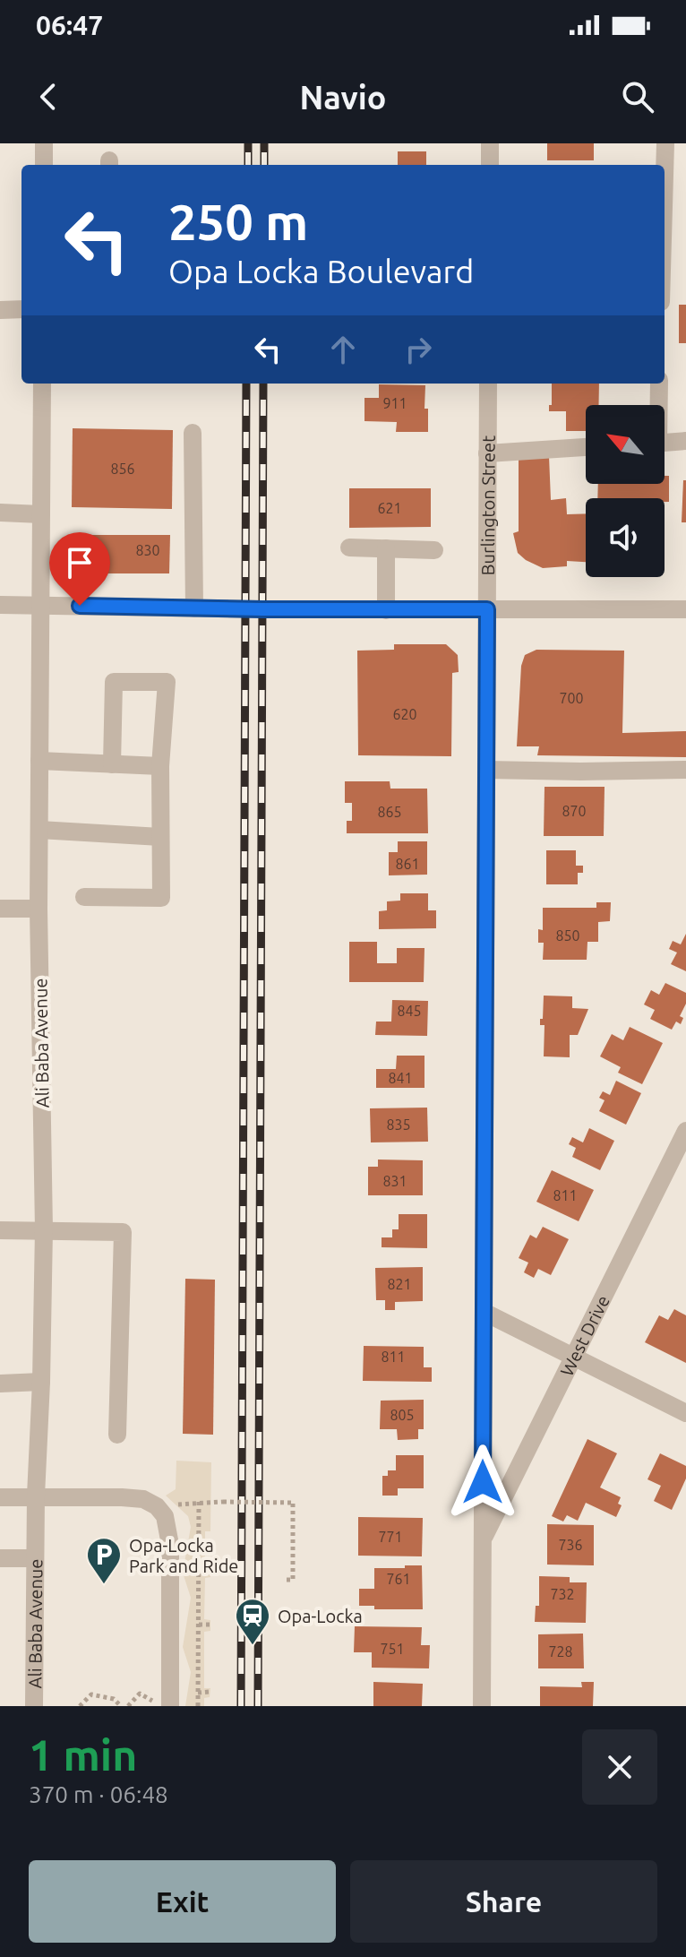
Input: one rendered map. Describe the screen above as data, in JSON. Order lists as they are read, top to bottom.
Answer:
{
  "streets": {
    "street": ["Burlington Street", "Ali Baba Avenue", "West Drive"]
  },
  "crossings": [
    ["Burlington Street", "West Drive"]
  ],
  "places": {
    "parking": ["Opa-Locka Park and Ride"],
    "station": ["Opa-Locka"]
  },
  "house_numbers": [
    "911",
    "856",
    "621",
    "830",
    "700",
    "620",
    "870",
    "865",
    "861",
    "850",
    "845",
    "841",
    "835",
    "831",
    "811",
    "821",
    "811",
    "805",
    "771",
    "736",
    "761",
    "732",
    "751",
    "728"
  ],
  "north": "top left",
  "page": {
    "status": "06:47",
    "header": "Navio",
    "turn": ["250 m", "Opa Locka Boulevard"],
    "heading": ["1 min", "370 m · 06:48"],
    "buttons": ["Exit", "Share"]
  }
}
